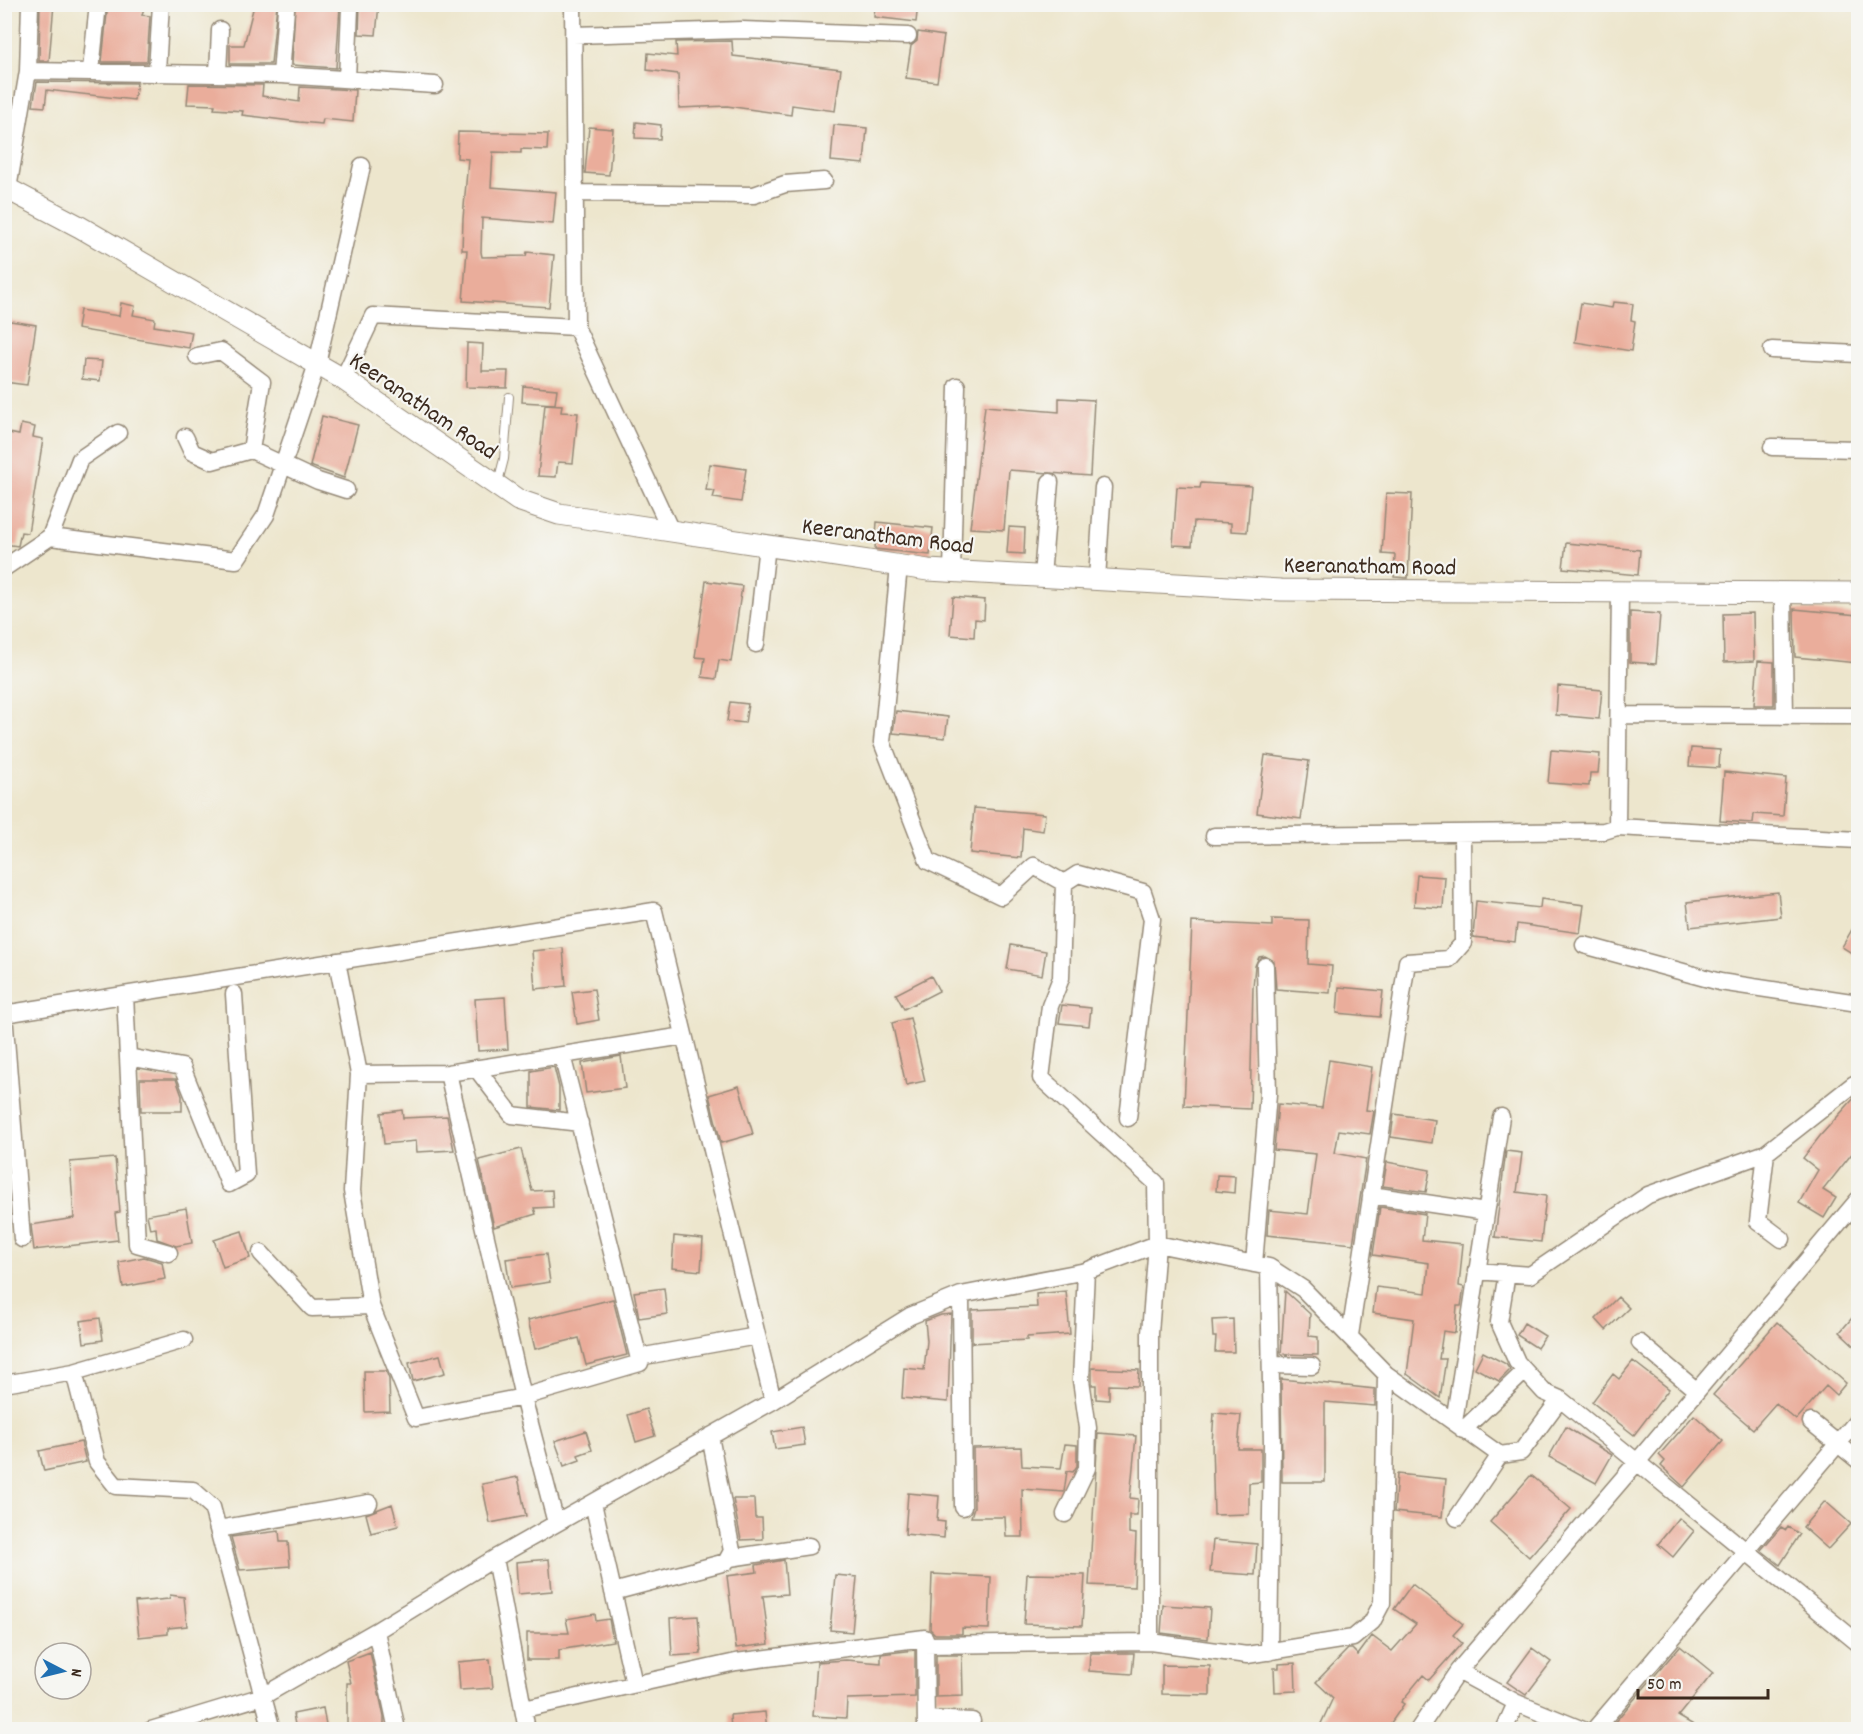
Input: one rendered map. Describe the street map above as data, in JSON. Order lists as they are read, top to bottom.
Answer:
{
  "streets": {
    "street": ["Keeranatham Road"]
  },
  "scale_bar": "50 m",
  "north": "right"
}
